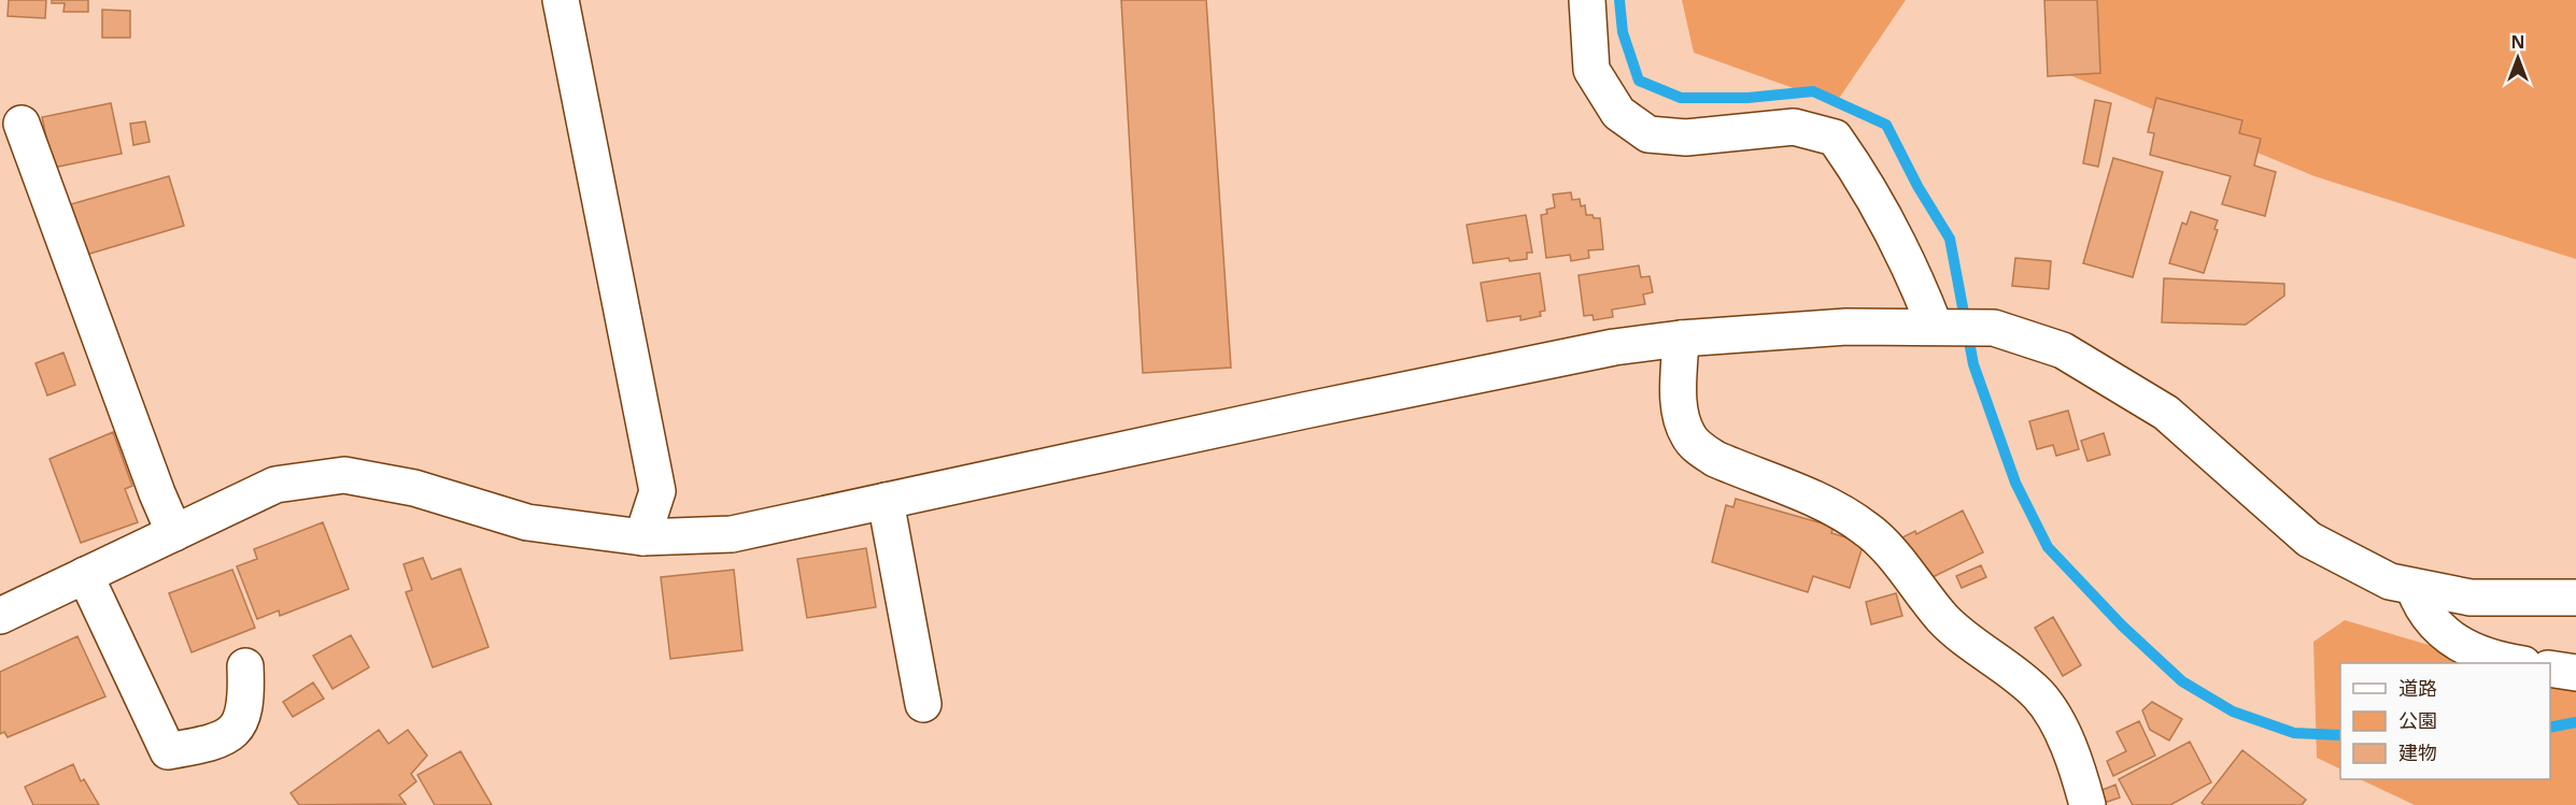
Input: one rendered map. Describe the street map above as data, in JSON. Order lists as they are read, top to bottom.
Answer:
{
  "legend": ["道路", "公園", "建物"],
  "north": "top"
}
